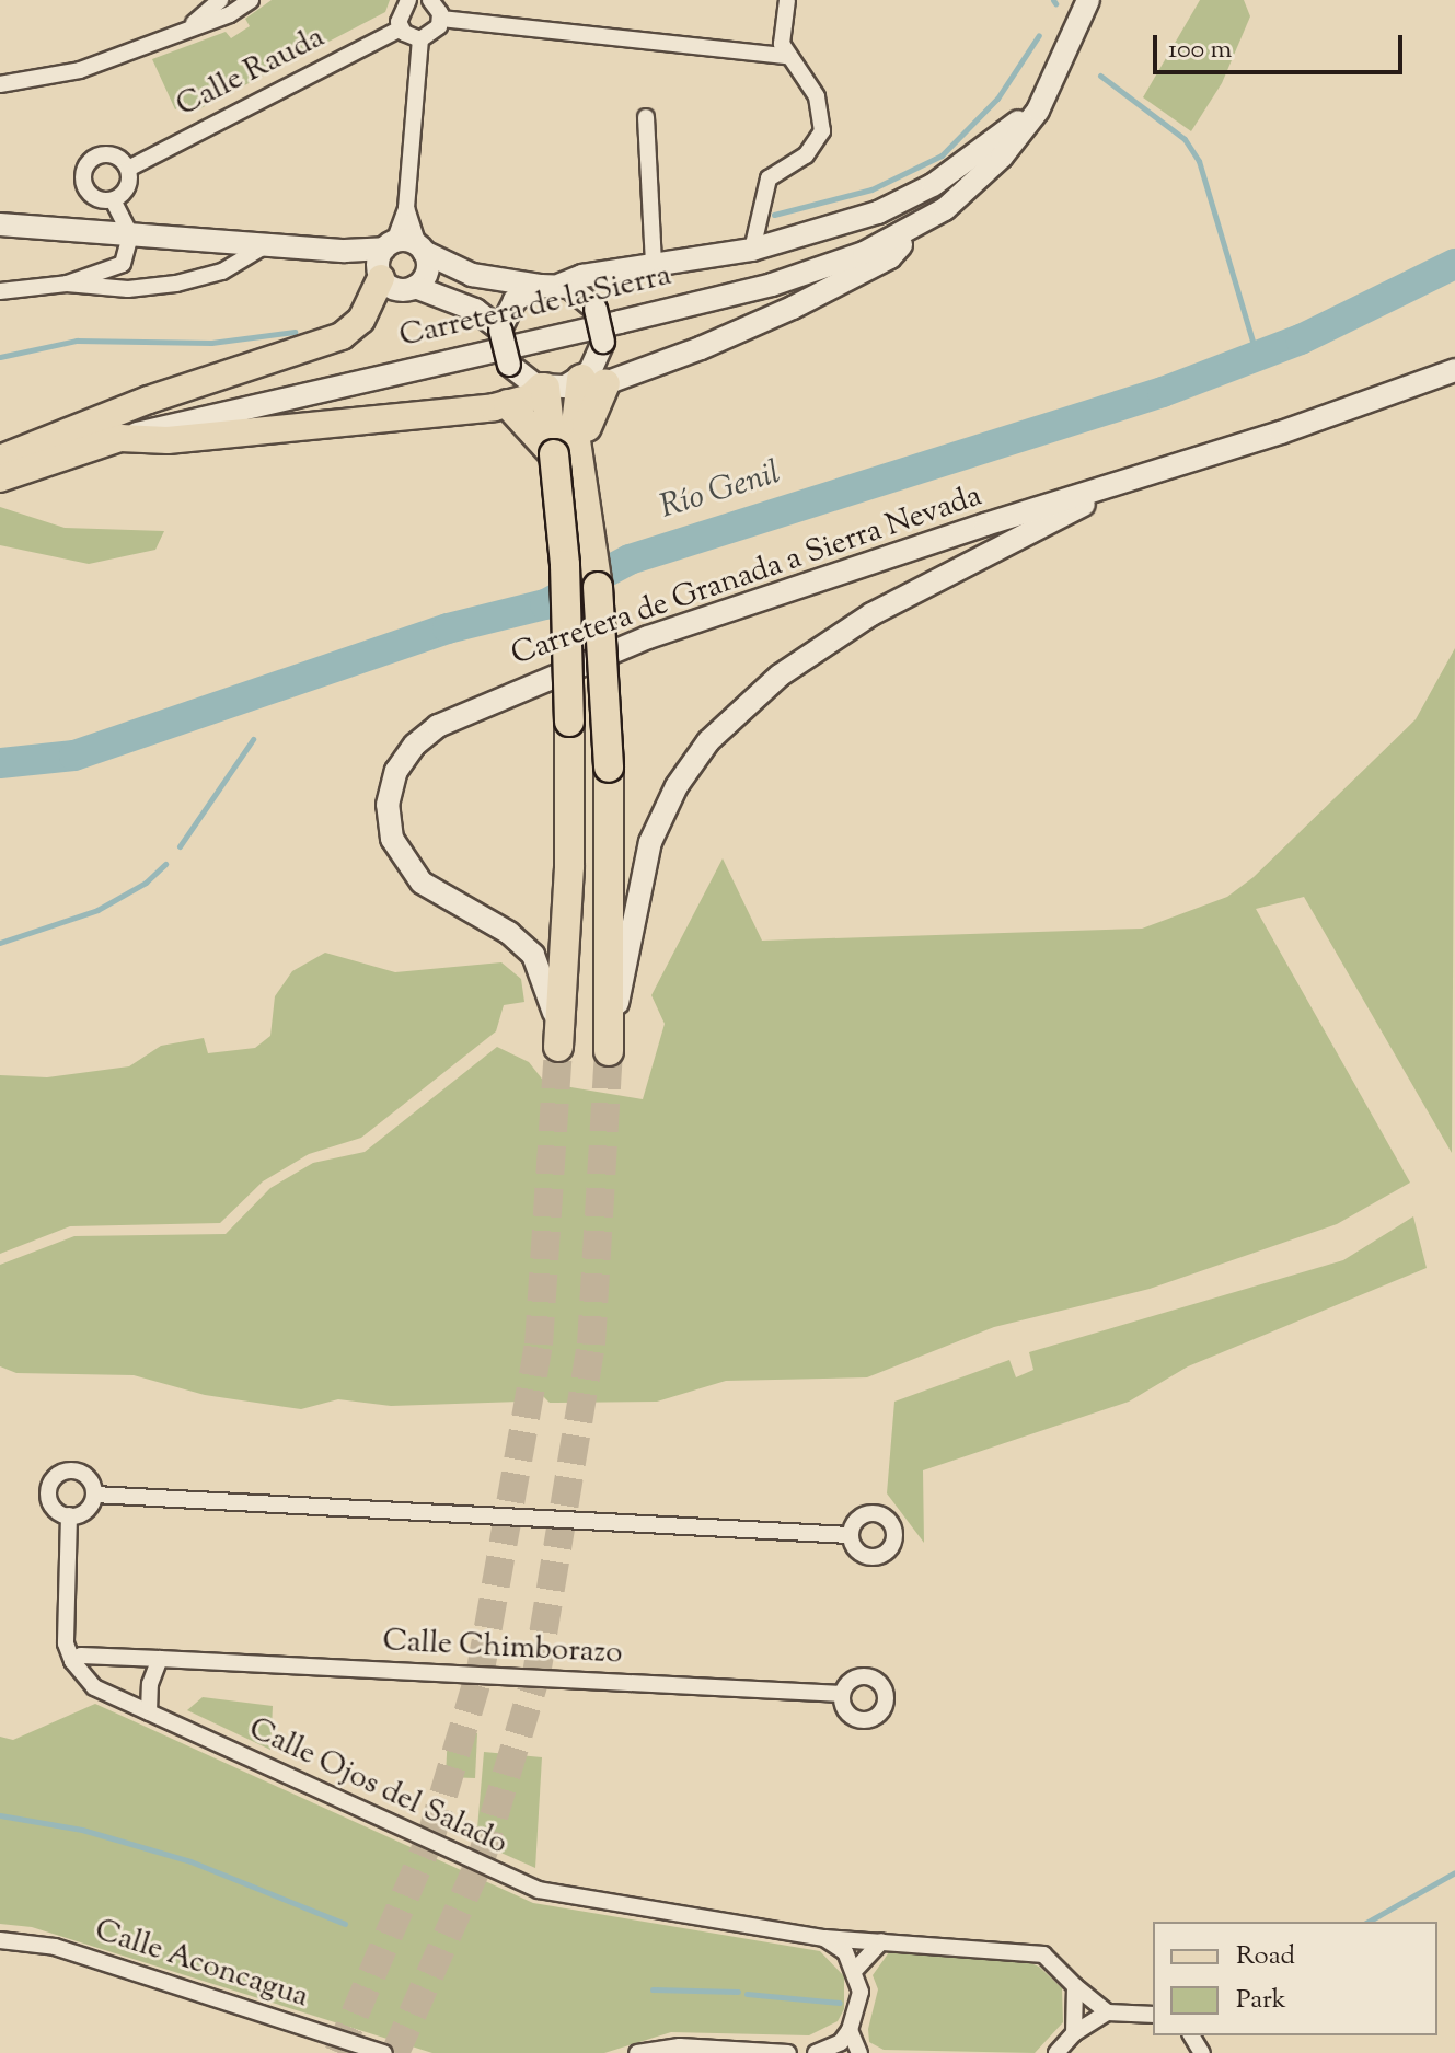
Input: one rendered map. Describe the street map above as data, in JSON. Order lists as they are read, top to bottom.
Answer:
{
  "streets": {
    "main road": ["Carretera de la Sierra"],
    "street": [
      "Calle Rauda",
      "Carretera de Granada a Sierra Nevada",
      "Calle Chimborazo",
      "Calle Ojos del Salado",
      "Calle Aconcagua"
    ]
  },
  "crossings": [
    ["Calle Chimborazo", "Calle Ojos del Salado"]
  ],
  "water": ["Río Genil"],
  "legend": ["Road", "Park"],
  "scale_bar": "100 m"
}
